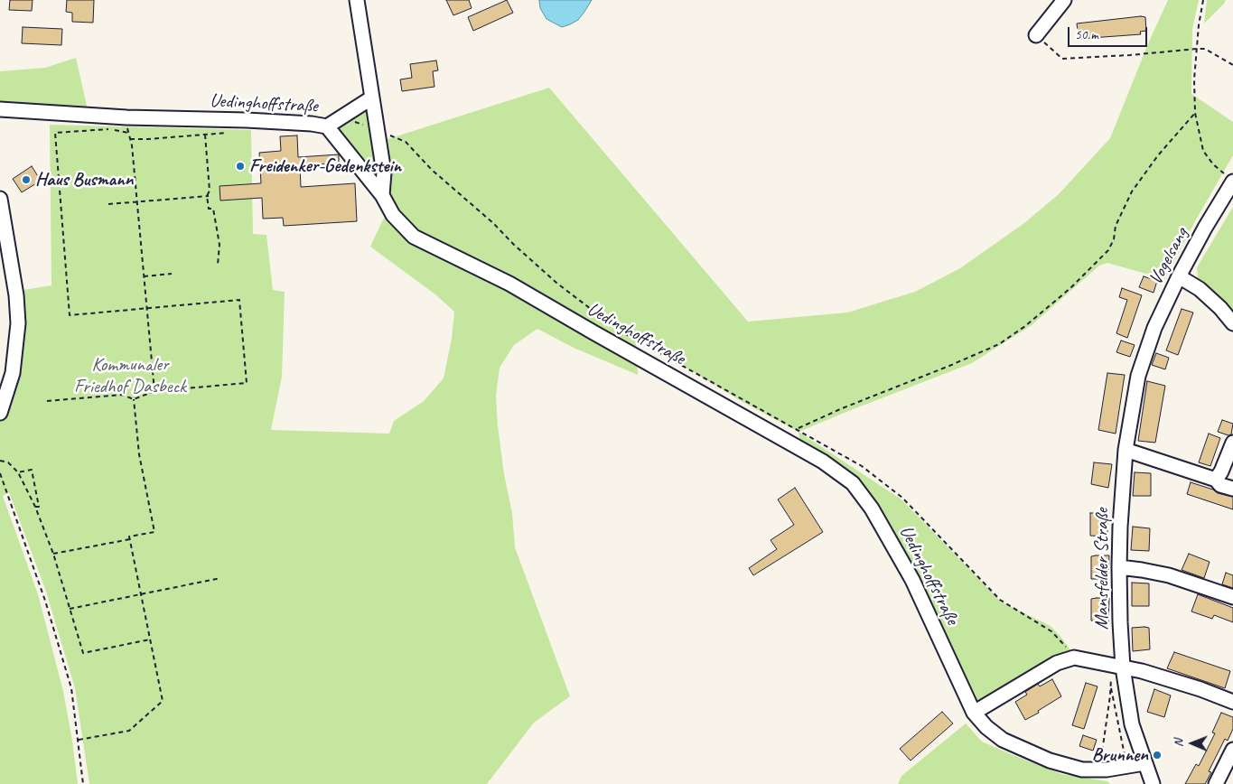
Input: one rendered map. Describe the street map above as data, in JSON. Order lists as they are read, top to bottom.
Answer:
{
  "streets": {
    "street": ["Uedinghoffstraße", "Vogelsang", "Mansfelder Straße"]
  },
  "crossings": [
    ["Uedinghoffstraße", "Mansfelder Straße"],
    ["Vogelsang", "Mansfelder Straße"]
  ],
  "parks": ["Kommunaler Friedhof Dasbeck"],
  "places": ["Freidenker-Gedenkstein", "Haus Busmann", "Brunnen"],
  "scale_bar": "50 m",
  "north": "left"
}
